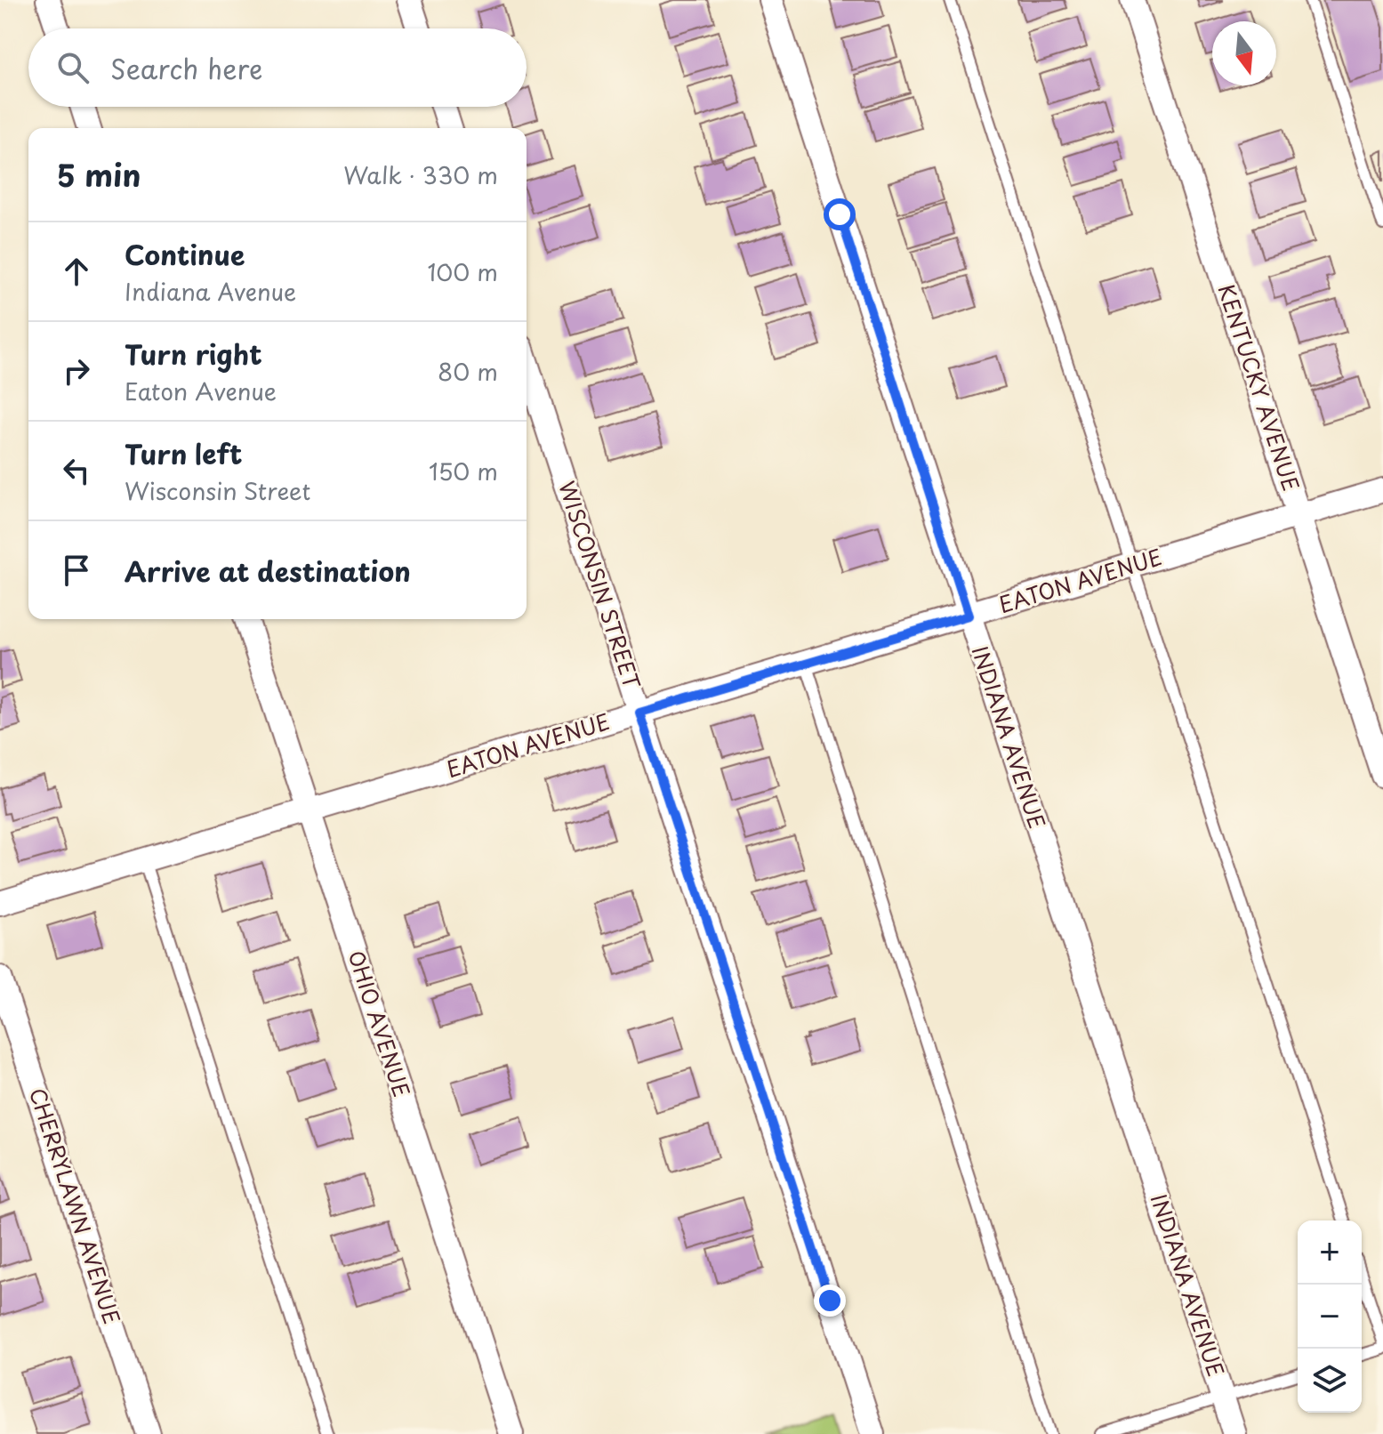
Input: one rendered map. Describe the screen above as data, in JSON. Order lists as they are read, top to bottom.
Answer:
{
  "streets": {
    "street": [
      "KENTUCKY AVENUE",
      "EATON AVENUE",
      "WISCONSIN STREET",
      "INDIANA AVENUE",
      "OHIO AVENUE",
      "CHERRYLAWN AVENUE"
    ]
  },
  "crossings": [
    ["KENTUCKY AVENUE", "EATON AVENUE"],
    ["EATON AVENUE", "WISCONSIN STREET"],
    ["EATON AVENUE", "INDIANA AVENUE"],
    ["EATON AVENUE", "OHIO AVENUE"]
  ],
  "north": "bottom",
  "page": {
    "search": "Search here",
    "heading": ["5 min", "Walk · 330 m"],
    "list": [
      ["Continue", "Indiana Avenue", "100 m"],
      ["Turn right", "Eaton Avenue", "80 m"],
      ["Turn left", "Wisconsin Street", "150 m"],
      "Arrive at destination"
    ],
    "map_buttons": ["+", "−"]
  }
}
